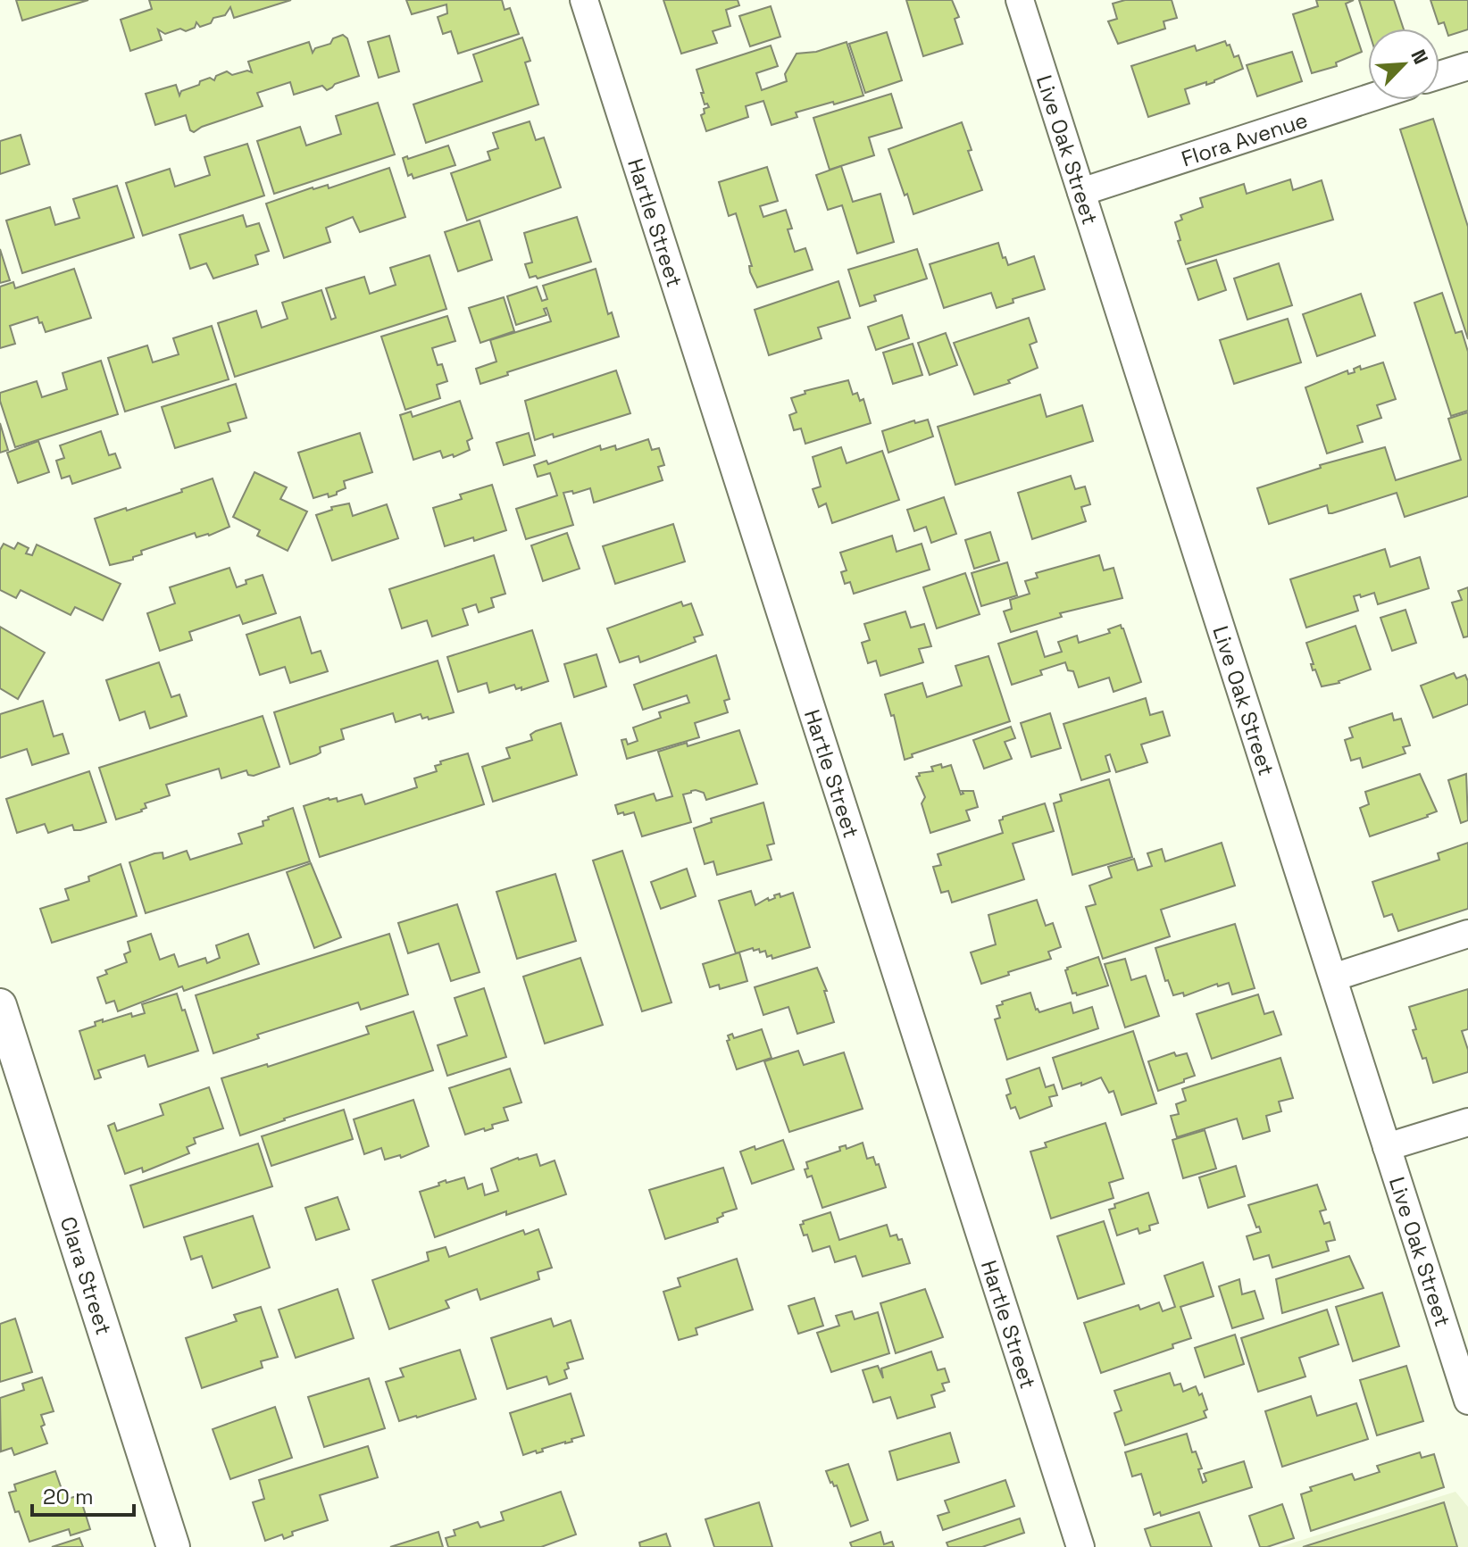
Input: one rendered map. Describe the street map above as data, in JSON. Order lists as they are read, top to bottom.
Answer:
{
  "streets": {
    "street": [
      "Flora Avenue",
      "Live Oak Street",
      "Hartle Street",
      "Clara Street"
    ]
  },
  "crossings": [
    ["Flora Avenue", "Live Oak Street"]
  ],
  "scale_bar": "20 m",
  "north": "top right"
}
